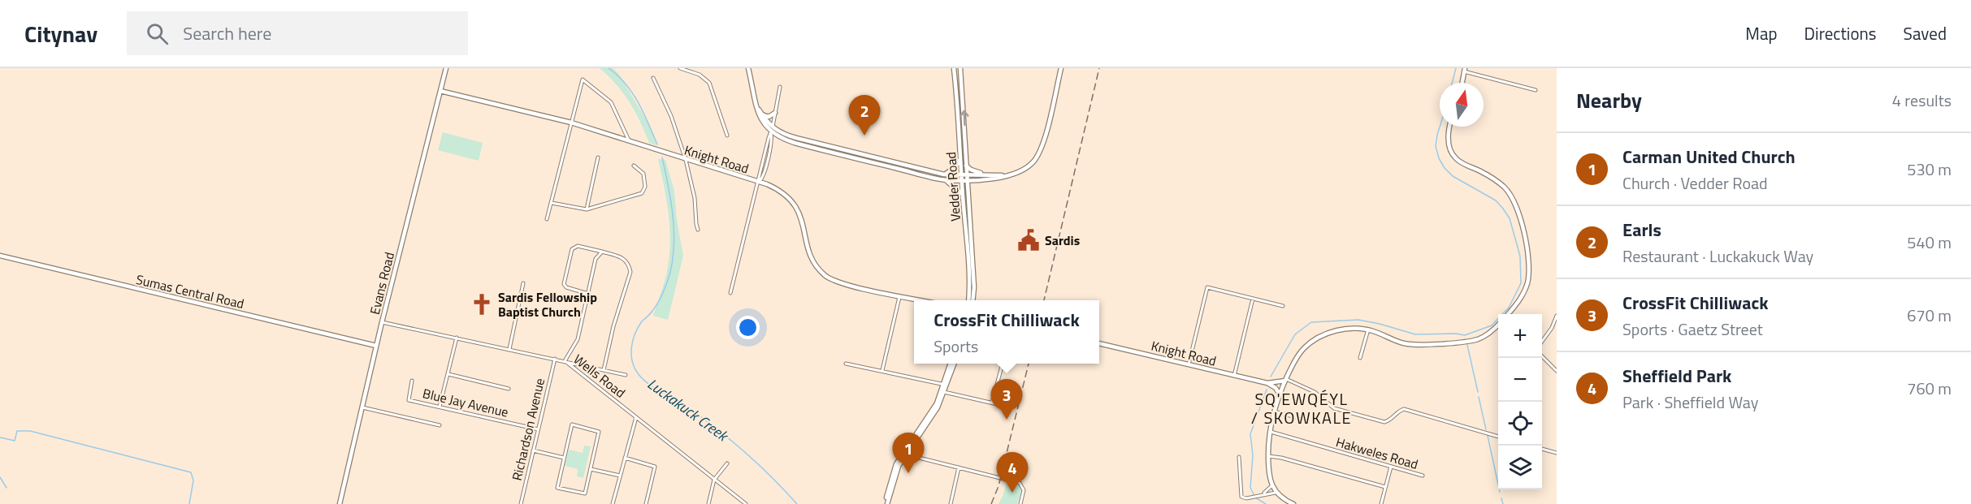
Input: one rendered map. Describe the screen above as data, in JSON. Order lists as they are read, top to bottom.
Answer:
{
  "streets": {
    "street": [
      "Knight Road",
      "Vedder Road",
      "Evans Road",
      "Sumas Central Road",
      "Wells Road",
      "Blue Jay Avenue",
      "Richardson Avenue",
      "Hakweles Road"
    ]
  },
  "crossings": [
    ["Knight Road", "Evans Road"],
    ["Evans Road", "Sumas Central Road"],
    ["Evans Road", "Wells Road"],
    ["Wells Road", "Richardson Avenue"],
    ["Blue Jay Avenue", "Richardson Avenue"]
  ],
  "districts": ["SQ'EWQÉYL / SKOWKALE"],
  "water": ["Luckakuck Creek"],
  "places": {
    "public building": ["Sardis"],
    "church": ["Sardis Fellowship Baptist Church"]
  },
  "north": "top",
  "page": {
    "header": "Citynav",
    "search": "Search here",
    "nav": ["Map", "Directions", "Saved"],
    "heading": ["Nearby", "4 results"],
    "pins": [
      "2",
      "3",
      "1",
      "4"
    ],
    "list": [
      {
        "mark": "1",
        "name": "Carman United Church",
        "note": "Church · Vedder Road",
        "value": "530 m"
      },
      {
        "mark": "2",
        "name": "Earls",
        "note": "Restaurant · Luckakuck Way",
        "value": "540 m"
      },
      {
        "mark": "3",
        "name": "CrossFit Chilliwack",
        "note": "Sports · Gaetz Street",
        "value": "670 m"
      },
      {
        "mark": "4",
        "name": "Sheffield Park",
        "note": "Park · Sheffield Way",
        "value": "760 m"
      }
    ],
    "popup": ["CrossFit Chilliwack", "Sports"],
    "map_buttons": ["+", "−"]
  }
}
